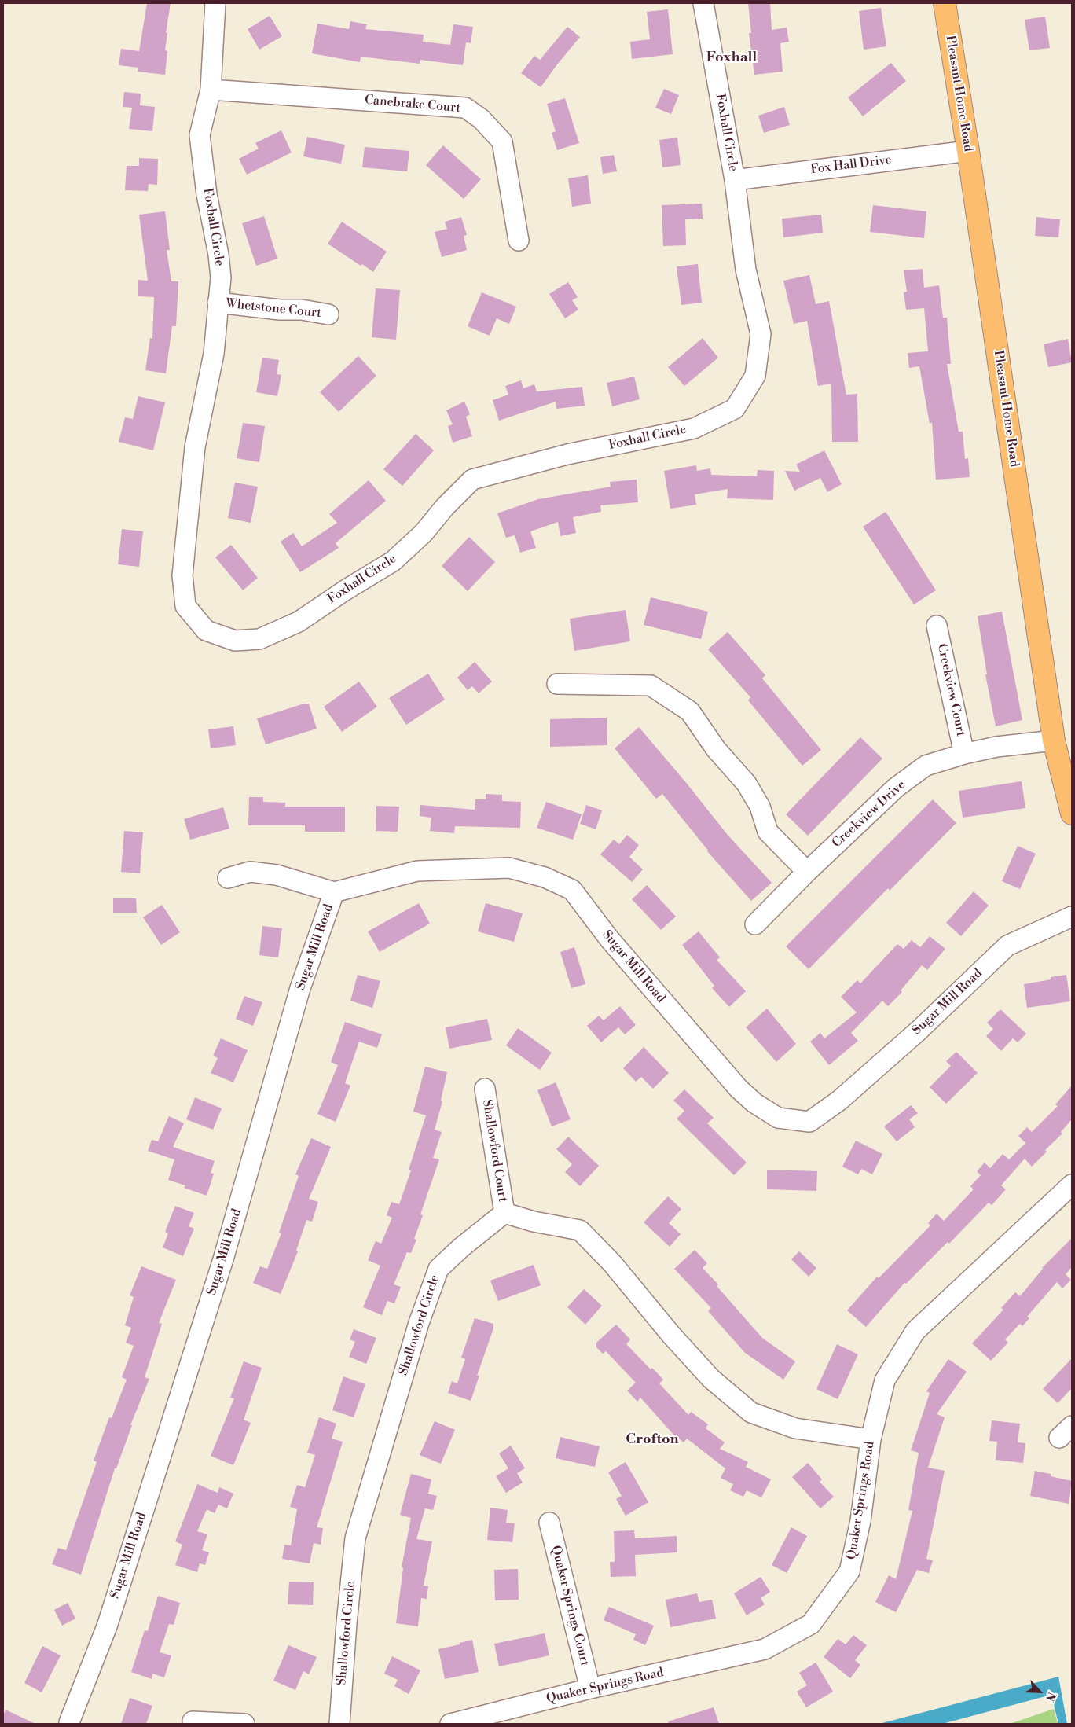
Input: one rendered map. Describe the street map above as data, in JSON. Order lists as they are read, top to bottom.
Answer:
{
  "streets": {
    "main road": ["Pleasant Home Road"],
    "street": [
      "Canebrake Court",
      "Foxhall Circle",
      "Fox Hall Drive",
      "Whetstone Court",
      "Creekview Court",
      "Creekview Drive",
      "Sugar Mill Road",
      "Shallowford Court",
      "Shallowford Circle",
      "Quaker Springs Road",
      "Quaker Springs Court"
    ]
  },
  "crossings": [
    ["Pleasant Home Road", "Fox Hall Drive"],
    ["Pleasant Home Road", "Creekview Drive"],
    ["Canebrake Court", "Foxhall Circle"],
    ["Foxhall Circle", "Fox Hall Drive"],
    ["Foxhall Circle", "Whetstone Court"],
    ["Creekview Court", "Creekview Drive"],
    ["Shallowford Court", "Shallowford Circle"],
    ["Quaker Springs Road", "Quaker Springs Court"]
  ],
  "districts": ["Foxhall", "Crofton"],
  "north": "bottom right"
}
